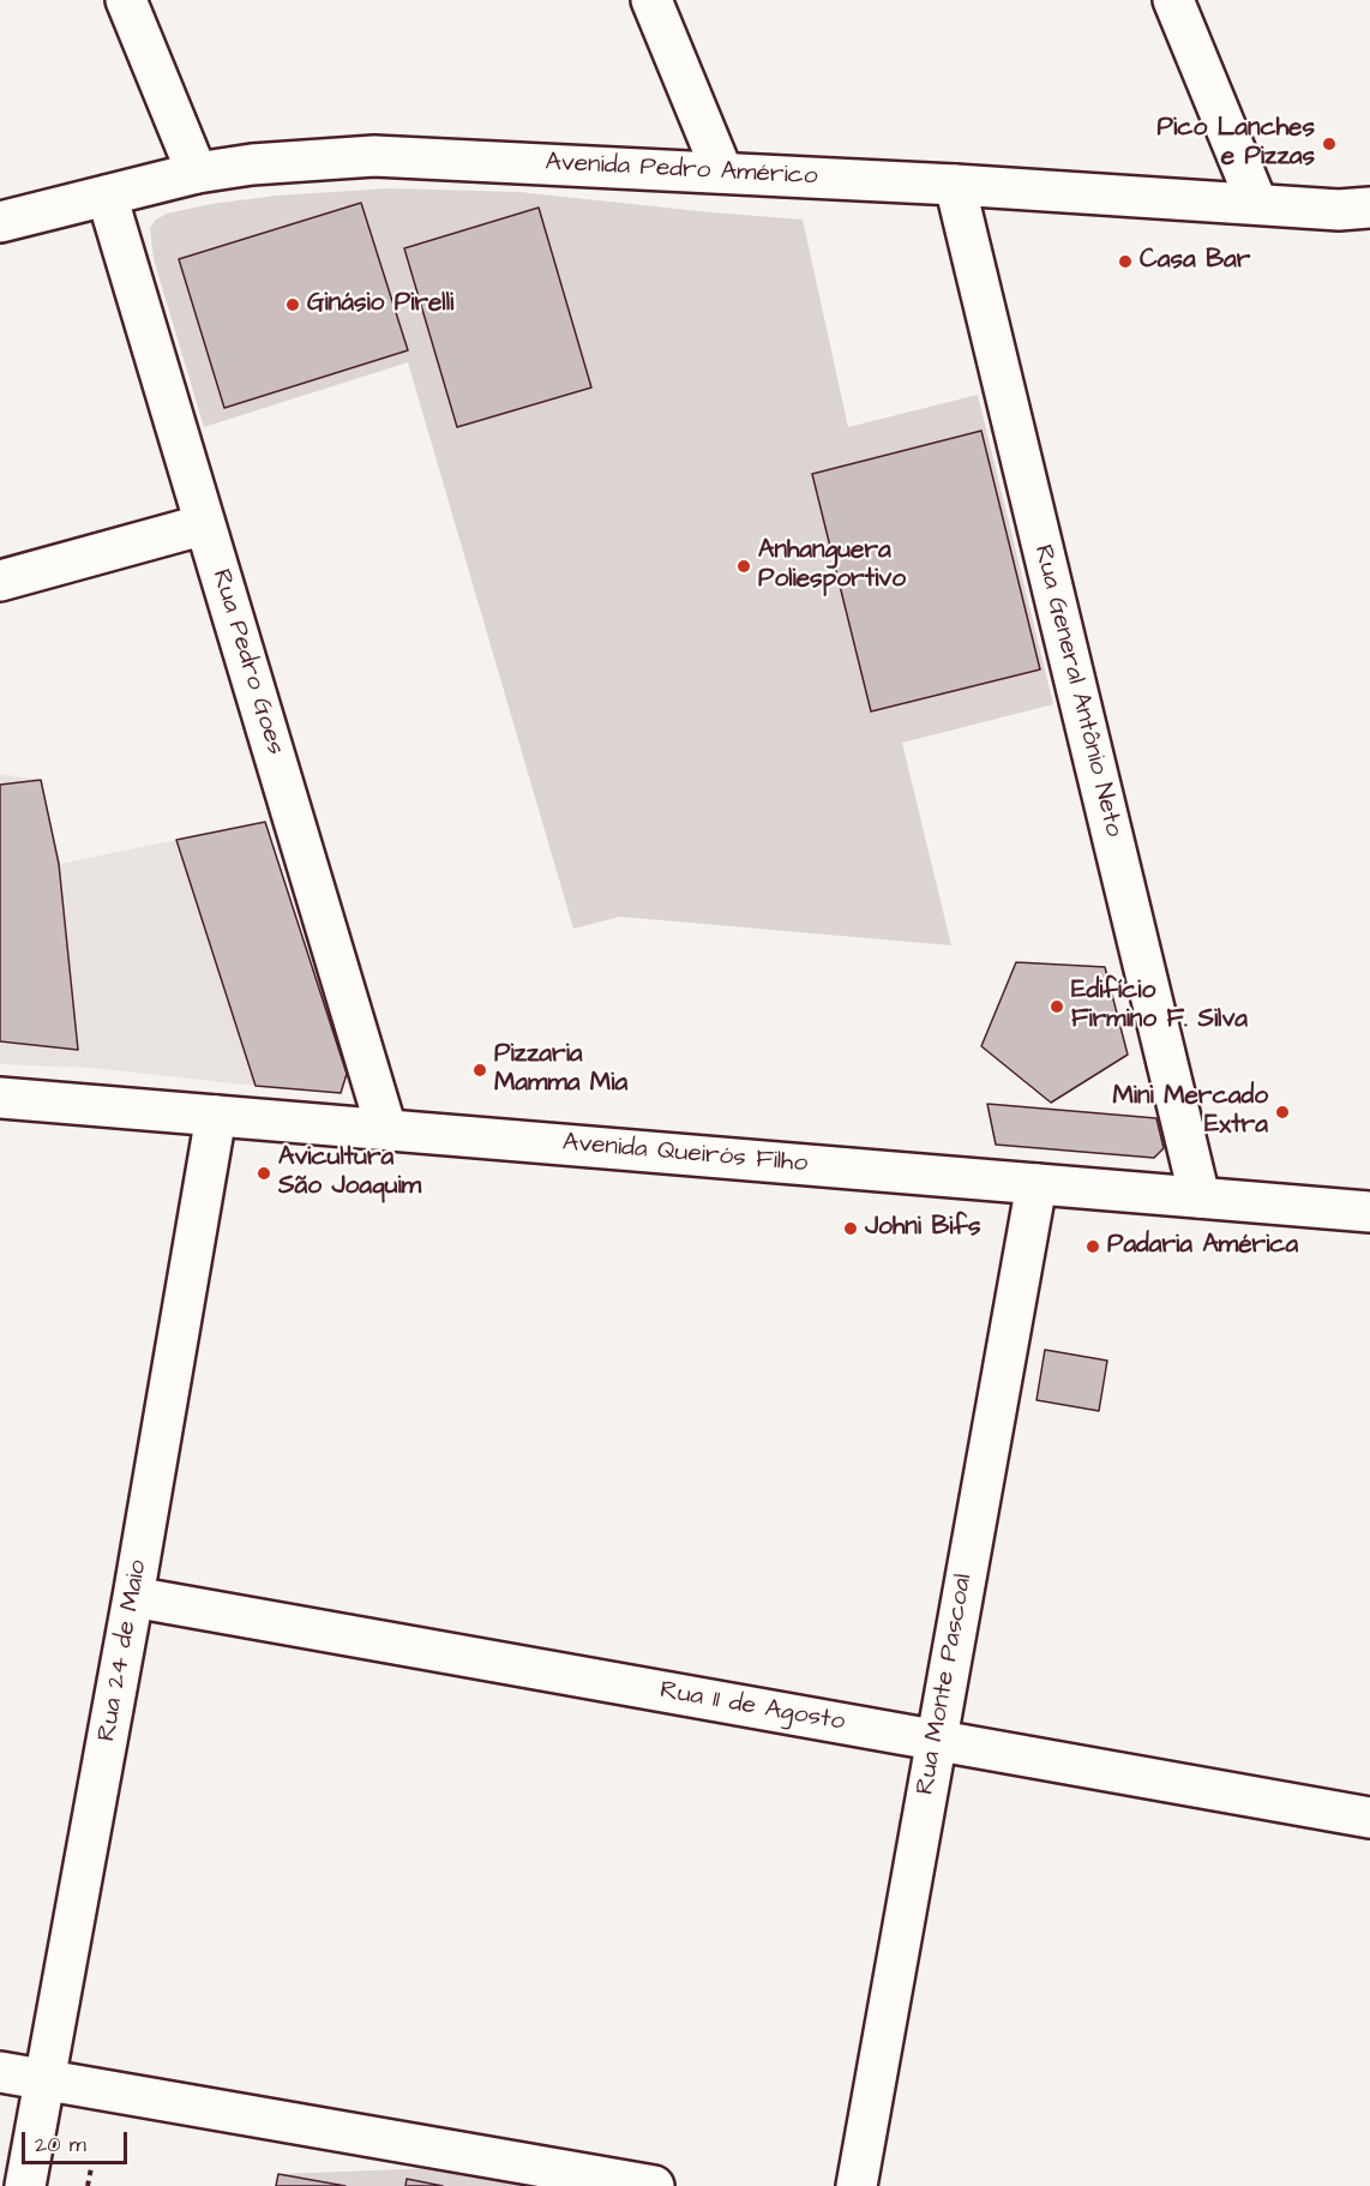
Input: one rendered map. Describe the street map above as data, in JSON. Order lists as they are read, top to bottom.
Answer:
{
  "streets": {
    "street": [
      "Avenida Pedro Américo",
      "Rua Pedro Goes",
      "Rua General Antônio Neto",
      "Avenida Queirós Filho",
      "Rua 24 de Maio",
      "Rua Monte Pascoal",
      "Rua 11 de Agosto"
    ]
  },
  "crossings": [
    ["Avenida Pedro Américo", "Rua Pedro Goes"],
    ["Avenida Pedro Américo", "Rua General Antônio Neto"],
    ["Rua Pedro Goes", "Avenida Queirós Filho"],
    ["Rua General Antônio Neto", "Avenida Queirós Filho"],
    ["Avenida Queirós Filho", "Rua 24 de Maio"],
    ["Avenida Queirós Filho", "Rua Monte Pascoal"],
    ["Rua 24 de Maio", "Rua 11 de Agosto"],
    ["Rua Monte Pascoal", "Rua 11 de Agosto"]
  ],
  "places": [
    "Pico Lanches e Pizzas",
    "Casa Bar",
    "Ginásio Pirelli",
    "Anhanguera Poliesportivo",
    "Edifício Firmino F. Silva",
    "Pizzaria Mamma Mia",
    "Mini Mercado Extra",
    "Avicultura São Joaquim",
    "Johni Bifs",
    "Padaria América"
  ],
  "scale_bar": "20 m"
}
